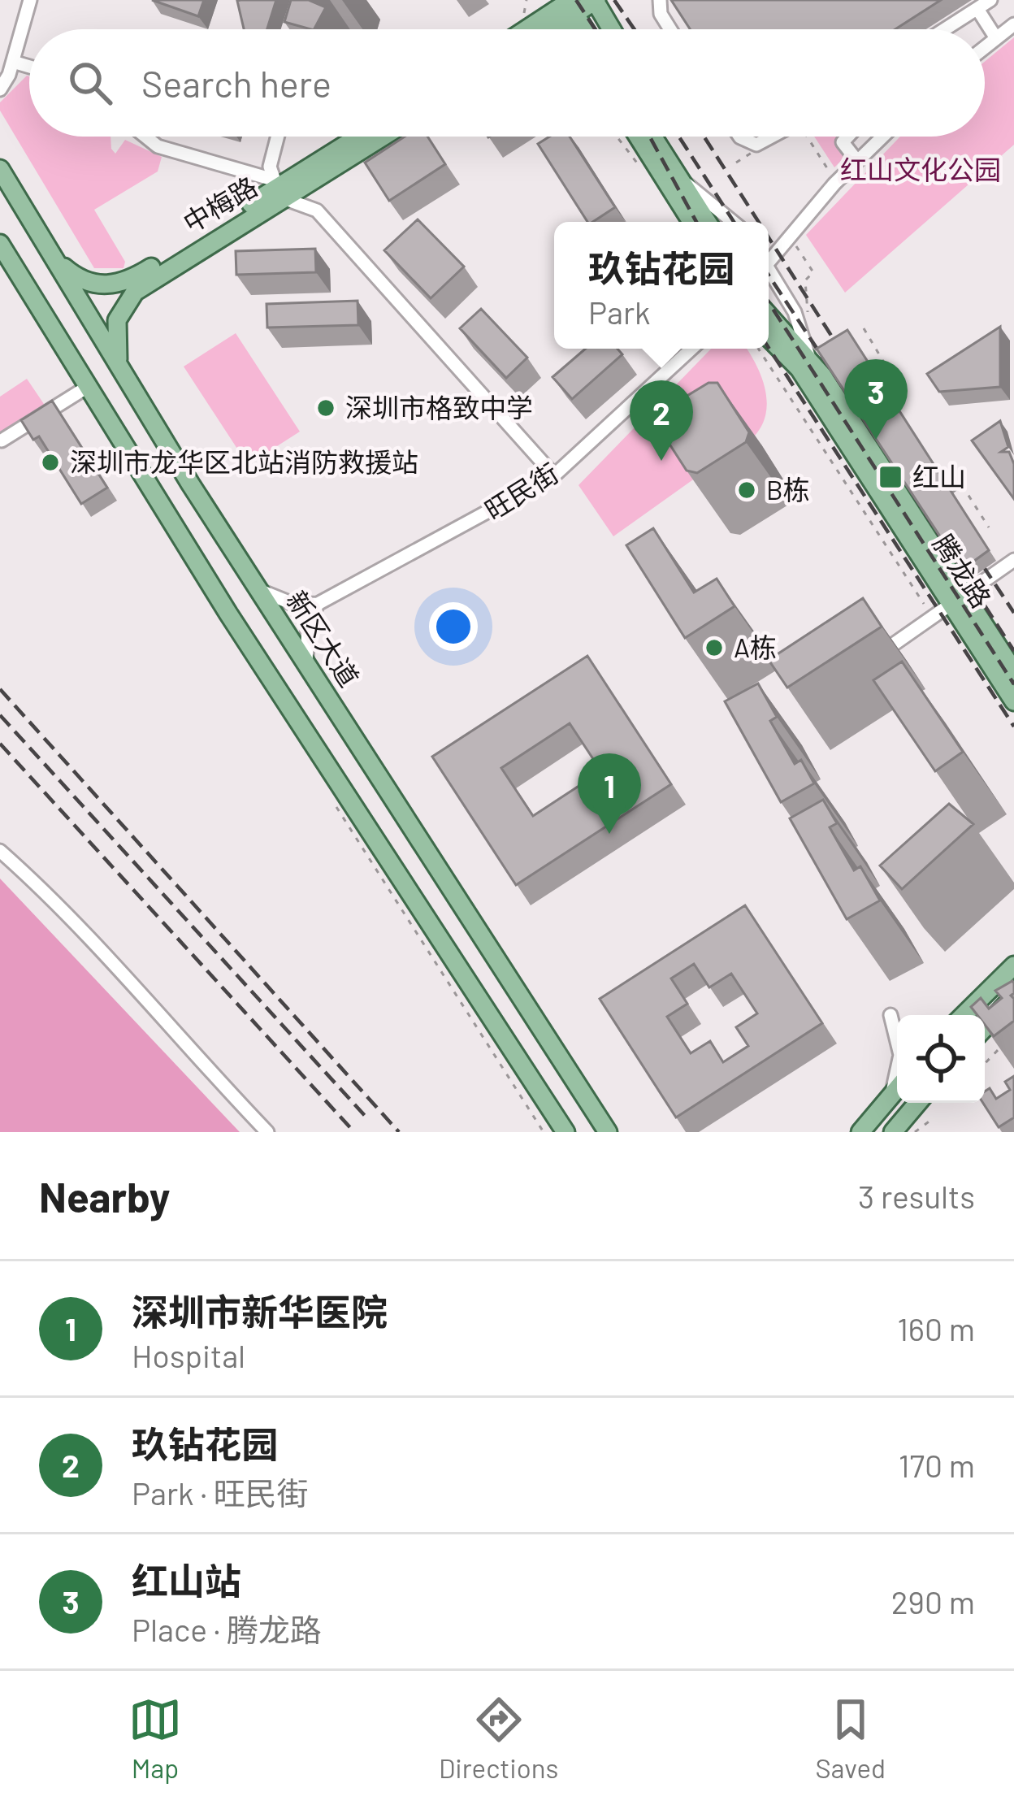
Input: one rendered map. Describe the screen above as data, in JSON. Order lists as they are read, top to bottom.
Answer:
{
  "streets": {
    "main road": ["中梅路", "腾龙路", "新区大道"],
    "street": ["旺民街"]
  },
  "crossings": [
    ["中梅路", "新区大道"]
  ],
  "parks": ["红山文化公园"],
  "places": {
    "other": [
      "深圳市格致中学",
      "深圳市龙华区北站消防救援站",
      "B栋",
      "A栋"
    ],
    "transit": ["红山"]
  },
  "page": {
    "search": "Search here",
    "popup": ["玖钻花园", "Park"],
    "pins": ["3", "2", "1"],
    "heading": ["Nearby", "3 results"],
    "list": [
      {
        "mark": "1",
        "name": "深圳市新华医院",
        "note": "Hospital",
        "value": "160 m"
      },
      {
        "mark": "2",
        "name": "玖钻花园",
        "note": "Park · 旺民街",
        "value": "170 m"
      },
      {
        "mark": "3",
        "name": "红山站",
        "note": "Place · 腾龙路",
        "value": "290 m"
      }
    ],
    "nav": ["Map", "Directions", "Saved"]
  }
}
